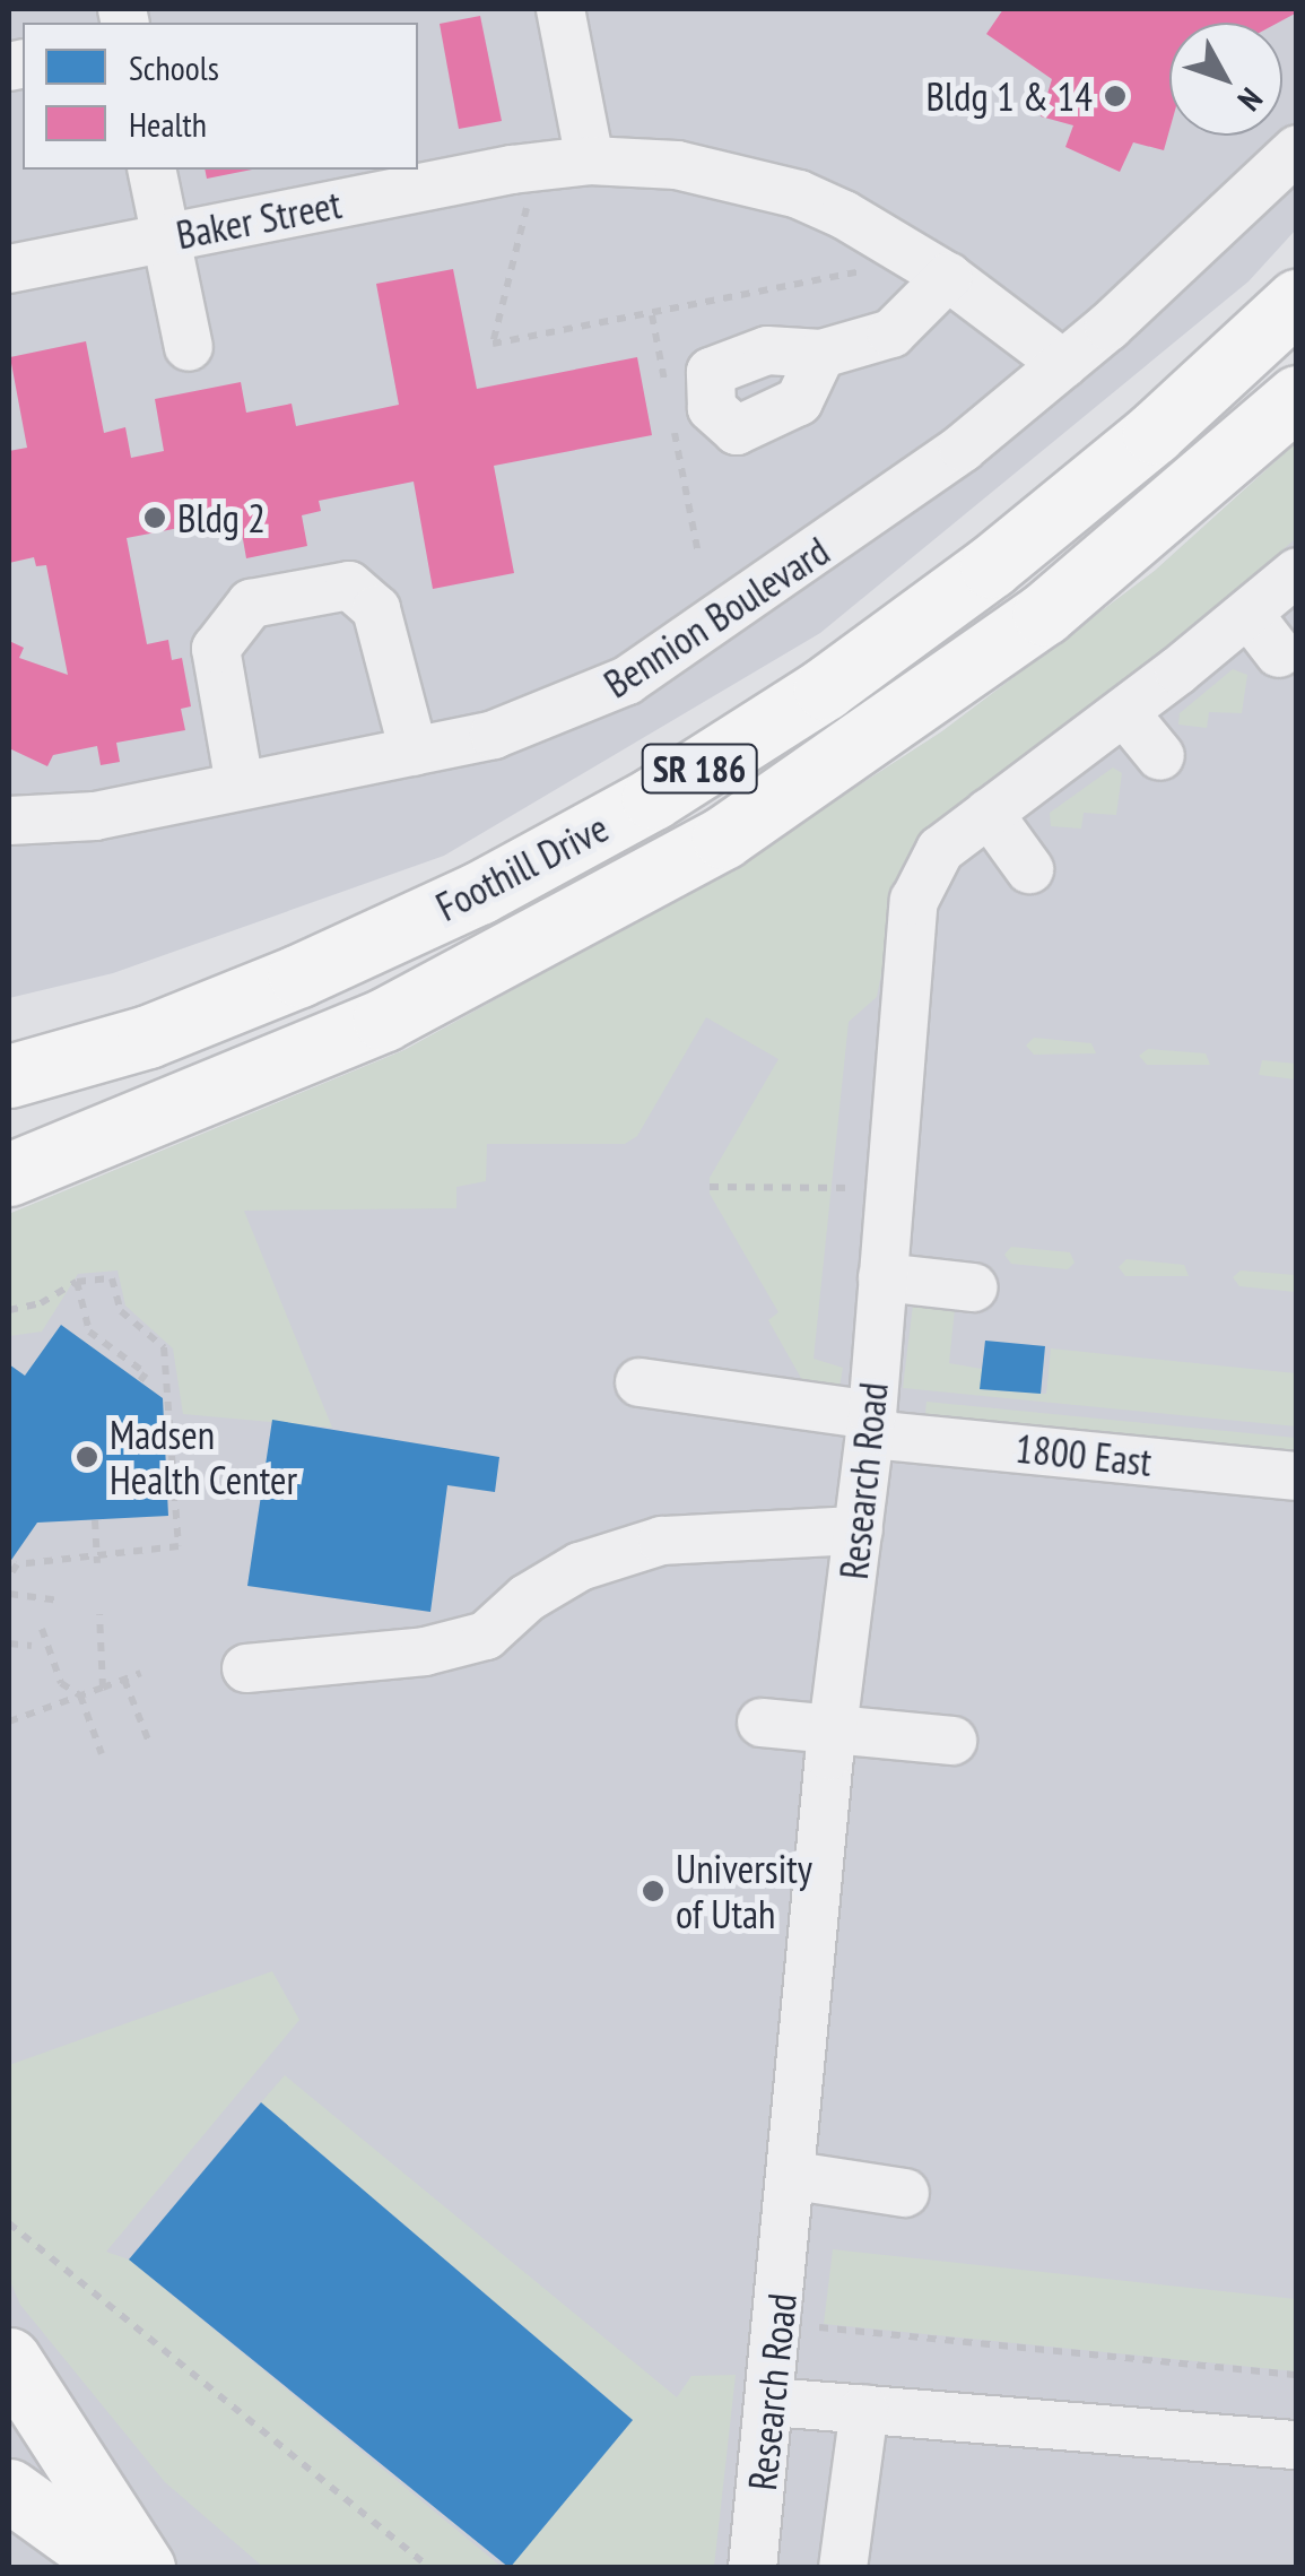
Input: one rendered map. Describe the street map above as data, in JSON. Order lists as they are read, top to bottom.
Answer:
{
  "streets": {
    "main road": ["SR 186", "Foothill Drive"],
    "street": [
      "Baker Street",
      "Bennion Boulevard",
      "1800 East",
      "Research Road"
    ]
  },
  "crossings": [
    ["Baker Street", "Bennion Boulevard"],
    ["1800 East", "Research Road"]
  ],
  "places": [
    "Bldg 1 & 14",
    "Bldg 2",
    "Madsen Health Center",
    "University of Utah"
  ],
  "legend": ["Schools", "Health"],
  "north": "bottom right"
}
